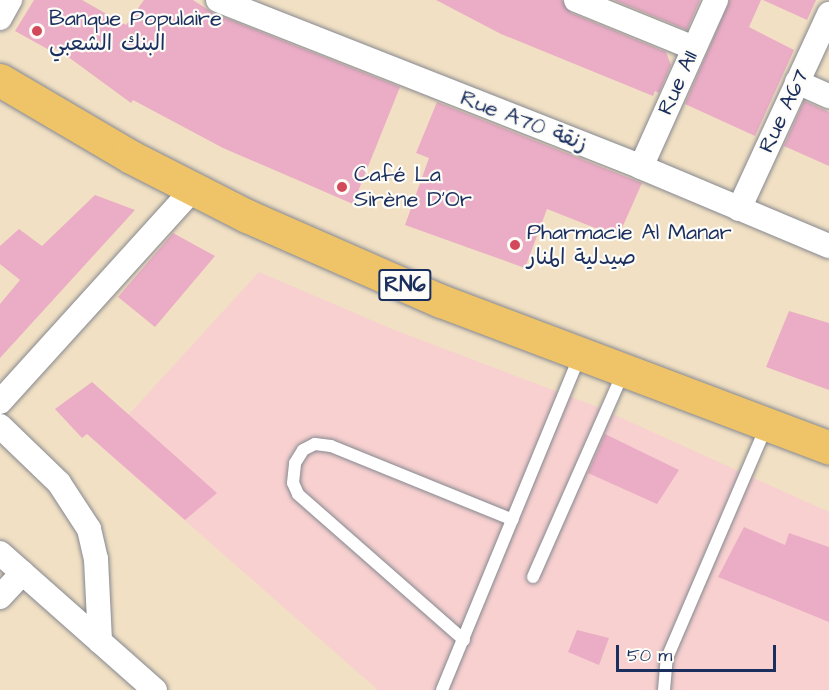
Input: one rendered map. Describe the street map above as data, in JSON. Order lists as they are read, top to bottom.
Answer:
{
  "streets": {
    "main road": ["RN6"],
    "street": ["Rue A11", "Rue A67", "Rue A70 زنقة"]
  },
  "crossings": [
    ["Rue A11", "Rue A70 زنقة"],
    ["Rue A67", "Rue A70 زنقة"]
  ],
  "places": ["Banque Populaire البنك الشعبي", "Café La Sirène D'Or", "Pharmacie Al Manar صيدلية المنار"],
  "scale_bar": "50 m"
}
